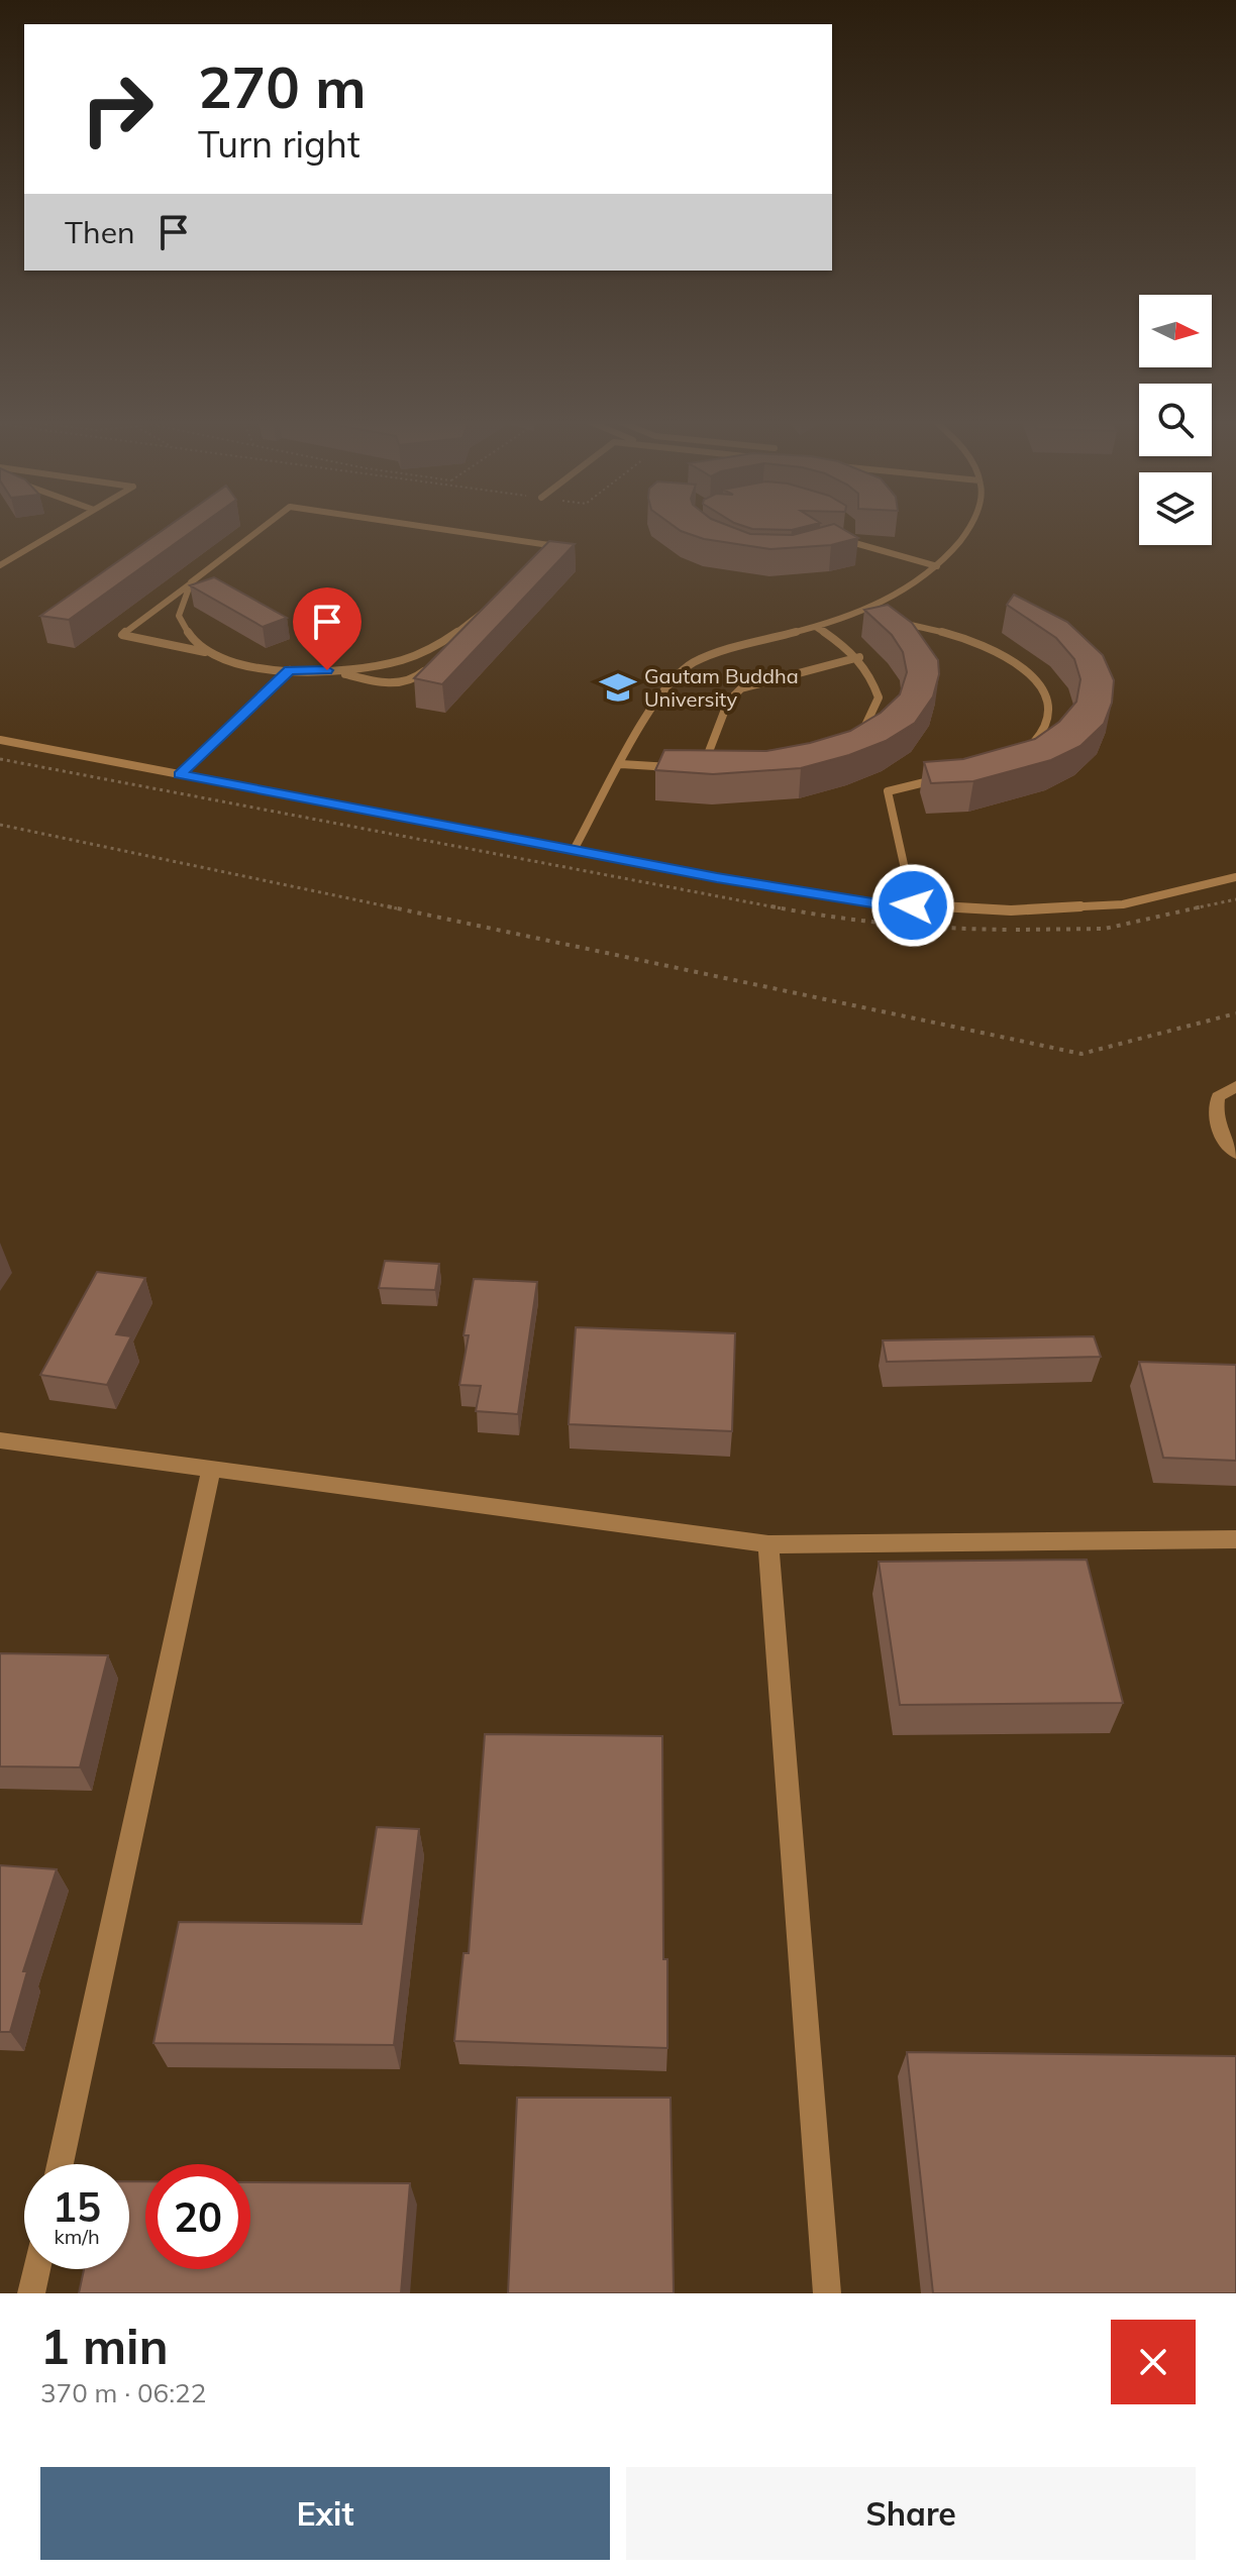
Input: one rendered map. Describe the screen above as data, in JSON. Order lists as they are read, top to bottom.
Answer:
{
  "places": {
    "school or university": ["Gautam Buddha University"]
  },
  "north": "right",
  "page": {
    "turn": ["270 m", "Turn right"],
    "then": "Then",
    "speed": "15 km/h",
    "limit": "20",
    "heading": ["1 min", "370 m · 06:22"],
    "buttons": ["Exit", "Share"]
  }
}
